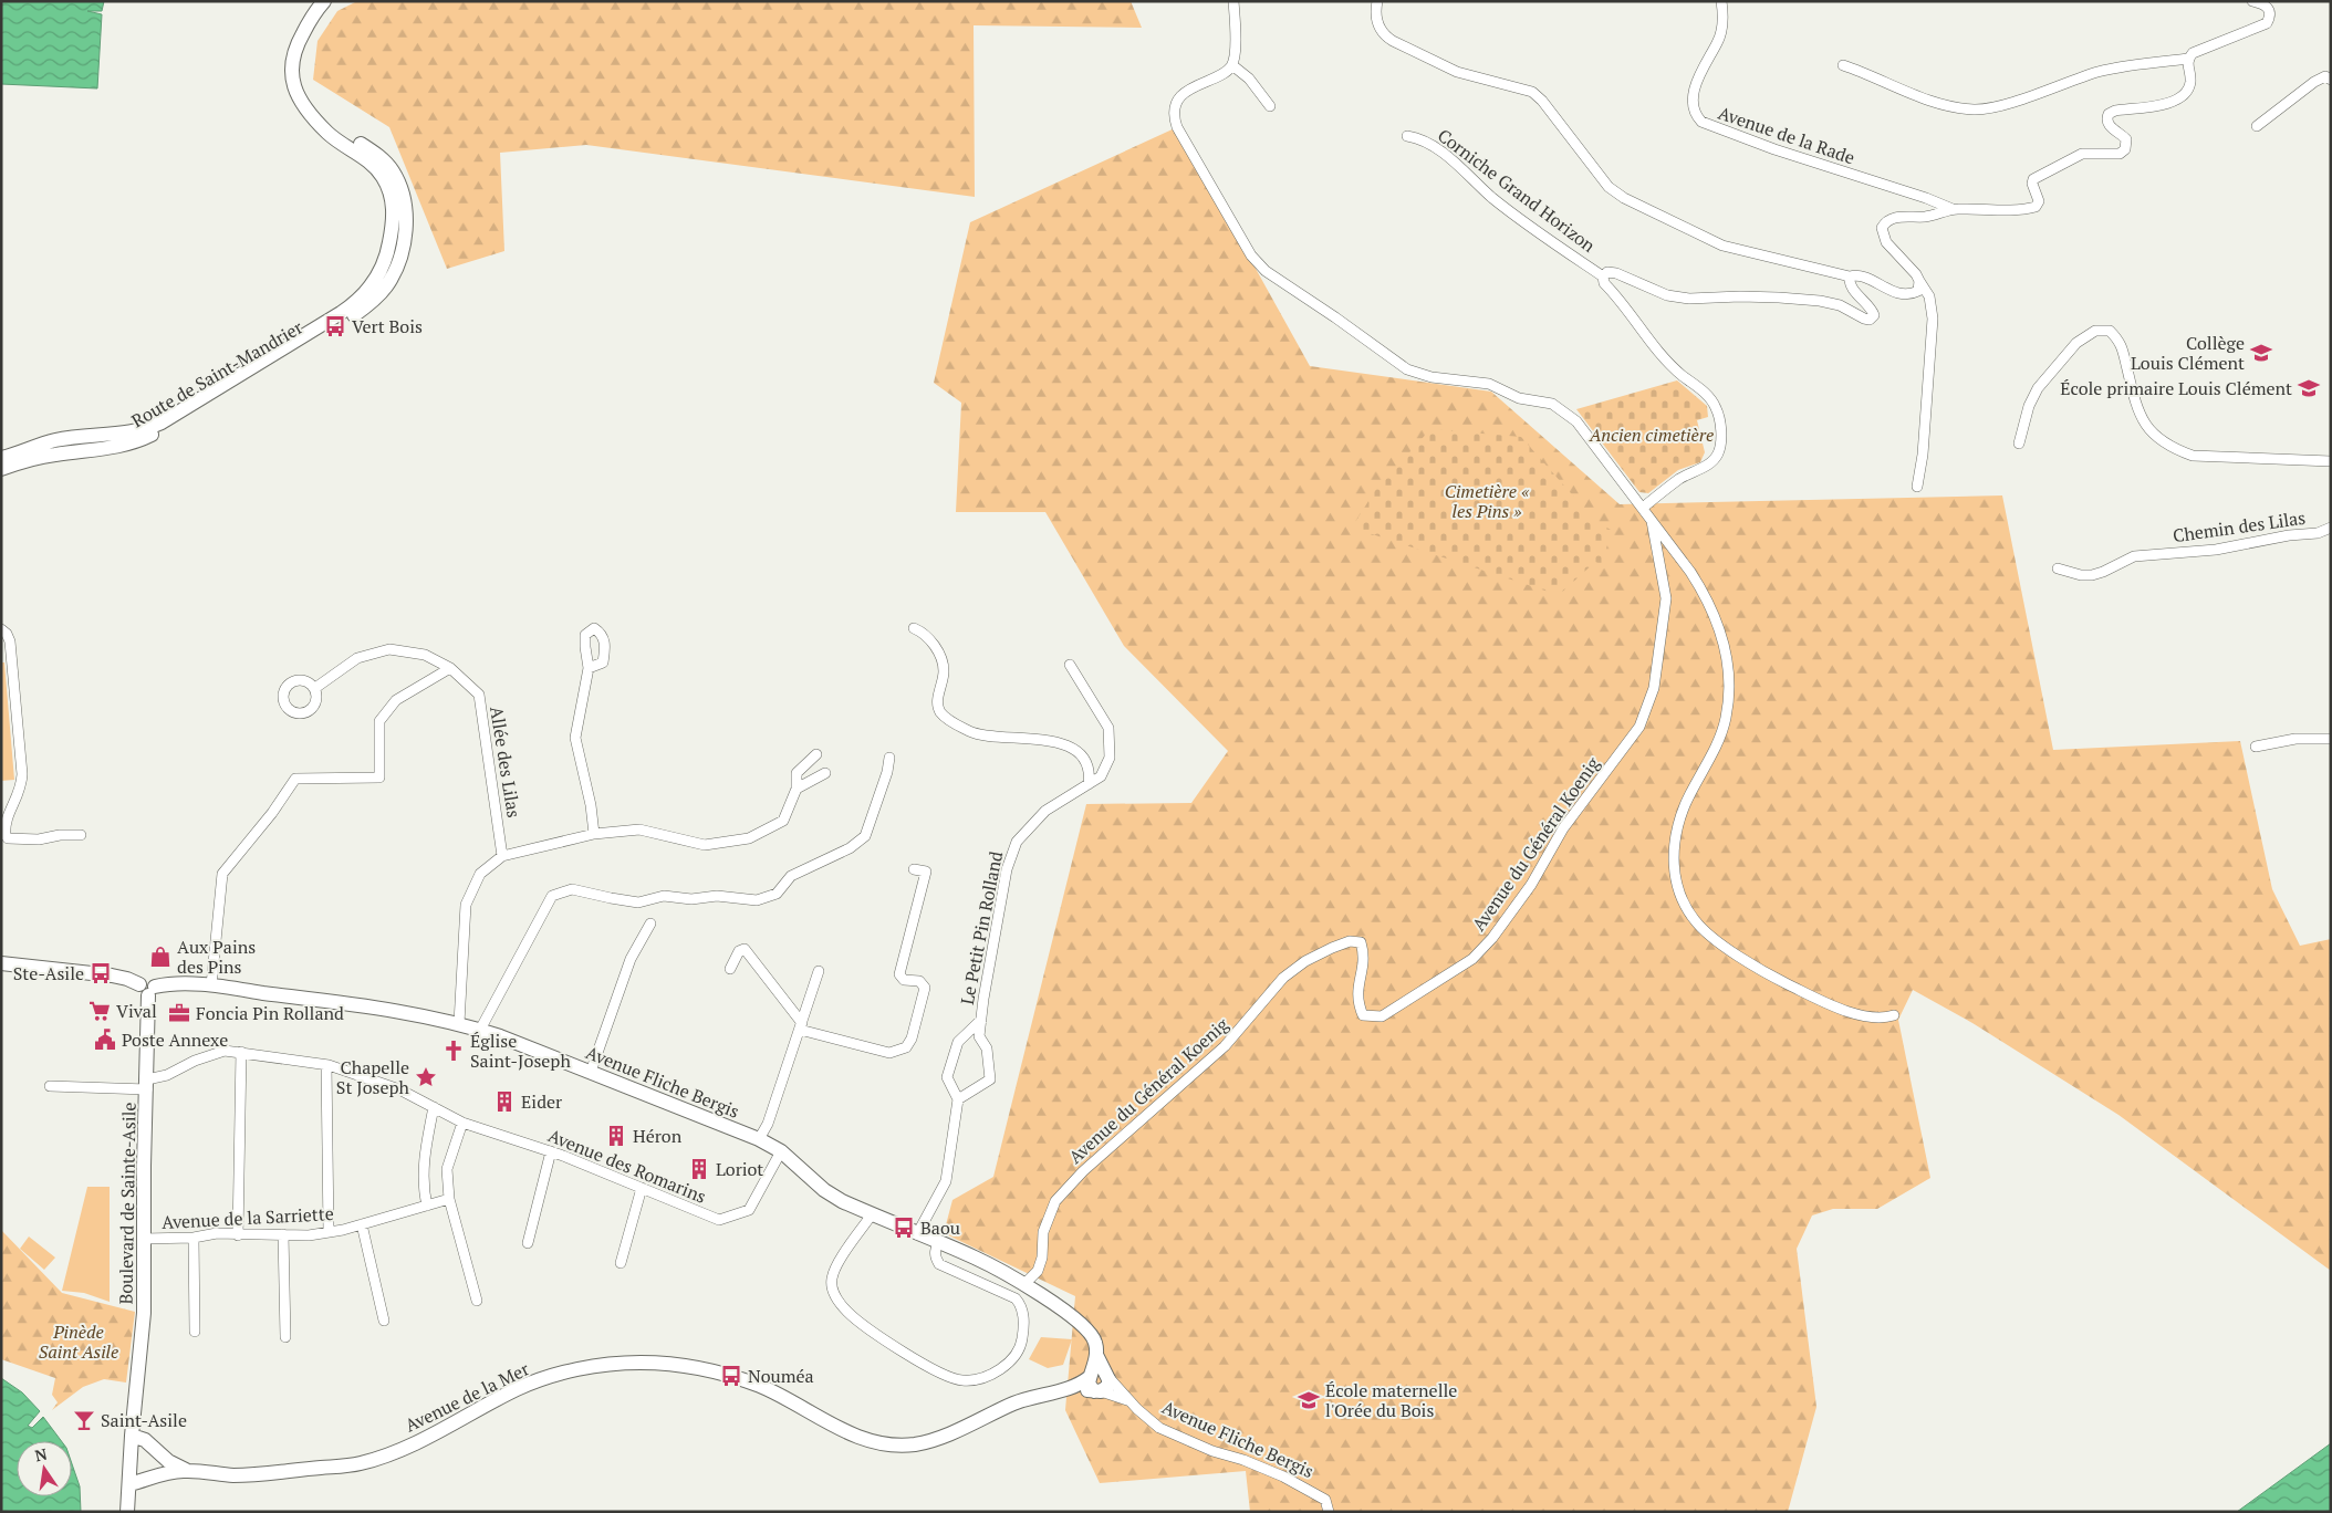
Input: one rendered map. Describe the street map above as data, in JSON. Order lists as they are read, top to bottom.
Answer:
{
  "streets": {
    "street": [
      "Avenue de la Rade",
      "Corniche Grand Horizon",
      "Route de Saint-Mandrier",
      "Chemin des Lilas",
      "Allée des Lilas",
      "Avenue du Général Koenig",
      "Le Petit Pin Rolland",
      "Avenue Fliche Bergis",
      "Avenue des Romarins",
      "Boulevard de Sainte-Asile",
      "Avenue de la Sarriette",
      "Avenue de la Mer"
    ]
  },
  "crossings": [
    ["Avenue du Général Koenig", "Avenue Fliche Bergis"],
    ["Avenue Fliche Bergis", "Avenue des Romarins"],
    ["Avenue Fliche Bergis", "Boulevard de Sainte-Asile"],
    ["Avenue Fliche Bergis", "Avenue de la Mer"],
    ["Avenue des Romarins", "Boulevard de Sainte-Asile"],
    ["Boulevard de Sainte-Asile", "Avenue de la Sarriette"],
    ["Boulevard de Sainte-Asile", "Avenue de la Mer"]
  ],
  "parks": ["Ancien cimetière", "Cimetière « les Pins »", "Pinède Saint Asile"],
  "places": {
    "bus stop": [
      "Vert Bois",
      "Ste-Asile",
      "Baou",
      "Nouméa"
    ],
    "school or university": ["Collège Louis Clément", "École primaire Louis Clément", "École maternelle l'Orée du Bois"],
    "shop": ["Aux Pains des Pins"],
    "supermarket": ["Vival"],
    "office": ["Foncia Pin Rolland"],
    "public building": ["Poste Annexe"],
    "church": ["Église Saint-Joseph"],
    "place": ["Chapelle St Joseph"],
    "building": ["Eider", "Héron", "Loriot"],
    "bar": ["Saint-Asile"]
  },
  "north": "top"
}
